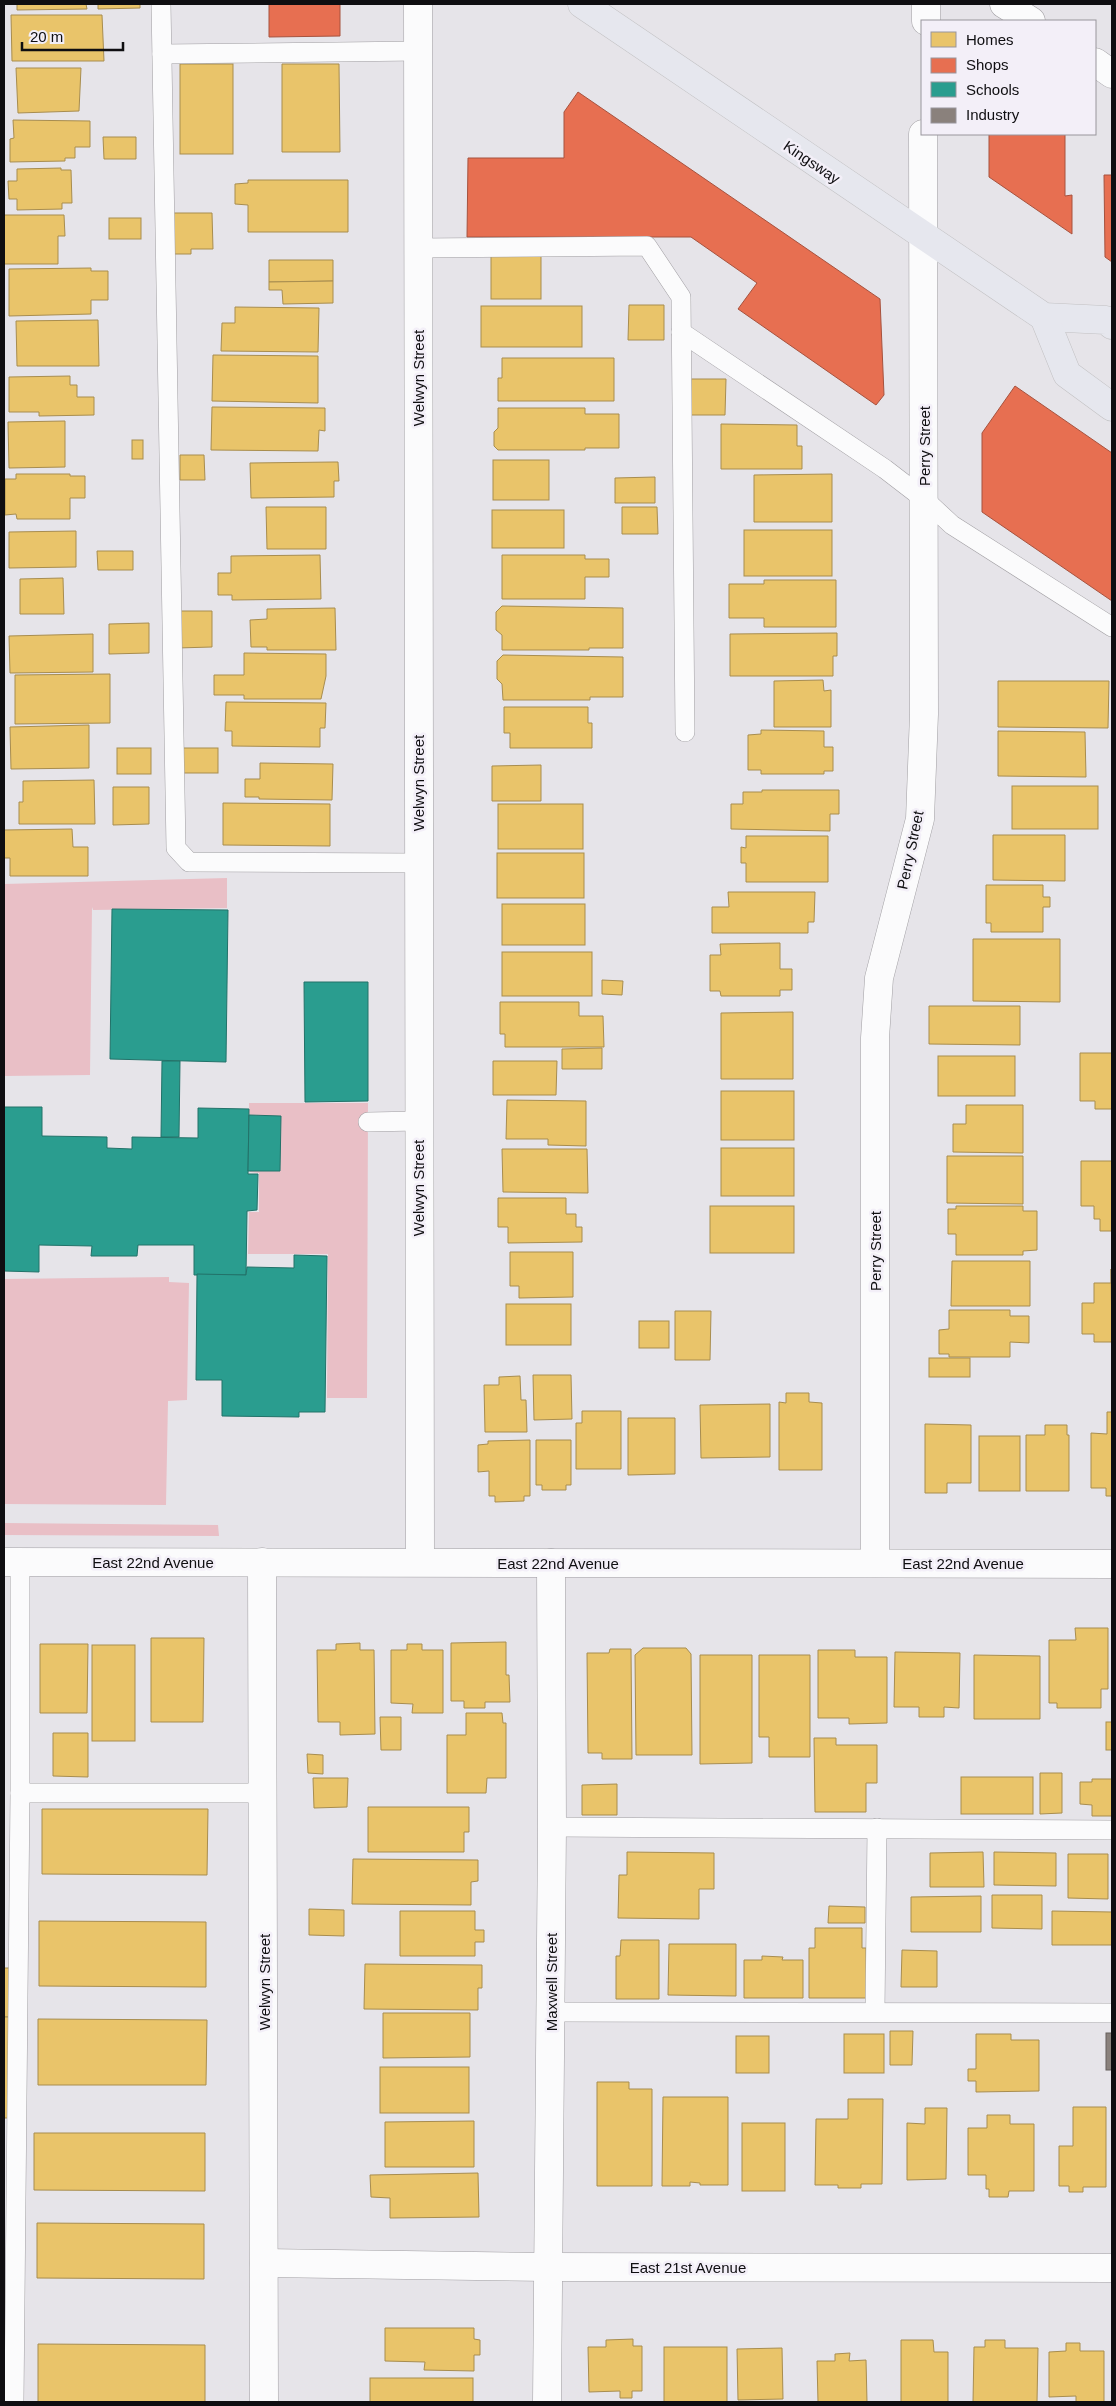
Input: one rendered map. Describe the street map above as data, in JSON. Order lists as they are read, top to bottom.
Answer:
{
  "streets": {
    "main road": ["Kingsway"],
    "street": [
      "Welwyn Street",
      "Perry Street",
      "East 22nd Avenue",
      "Maxwell Street",
      "East 21st Avenue"
    ]
  },
  "crossings": [
    ["Kingsway", "Perry Street"],
    ["Welwyn Street", "East 22nd Avenue"],
    ["Welwyn Street", "East 21st Avenue"],
    ["Perry Street", "East 22nd Avenue"],
    ["East 22nd Avenue", "Maxwell Street"],
    ["Maxwell Street", "East 21st Avenue"]
  ],
  "legend": [
    "Homes",
    "Shops",
    "Schools",
    "Industry"
  ],
  "scale_bar": "20 m"
}
